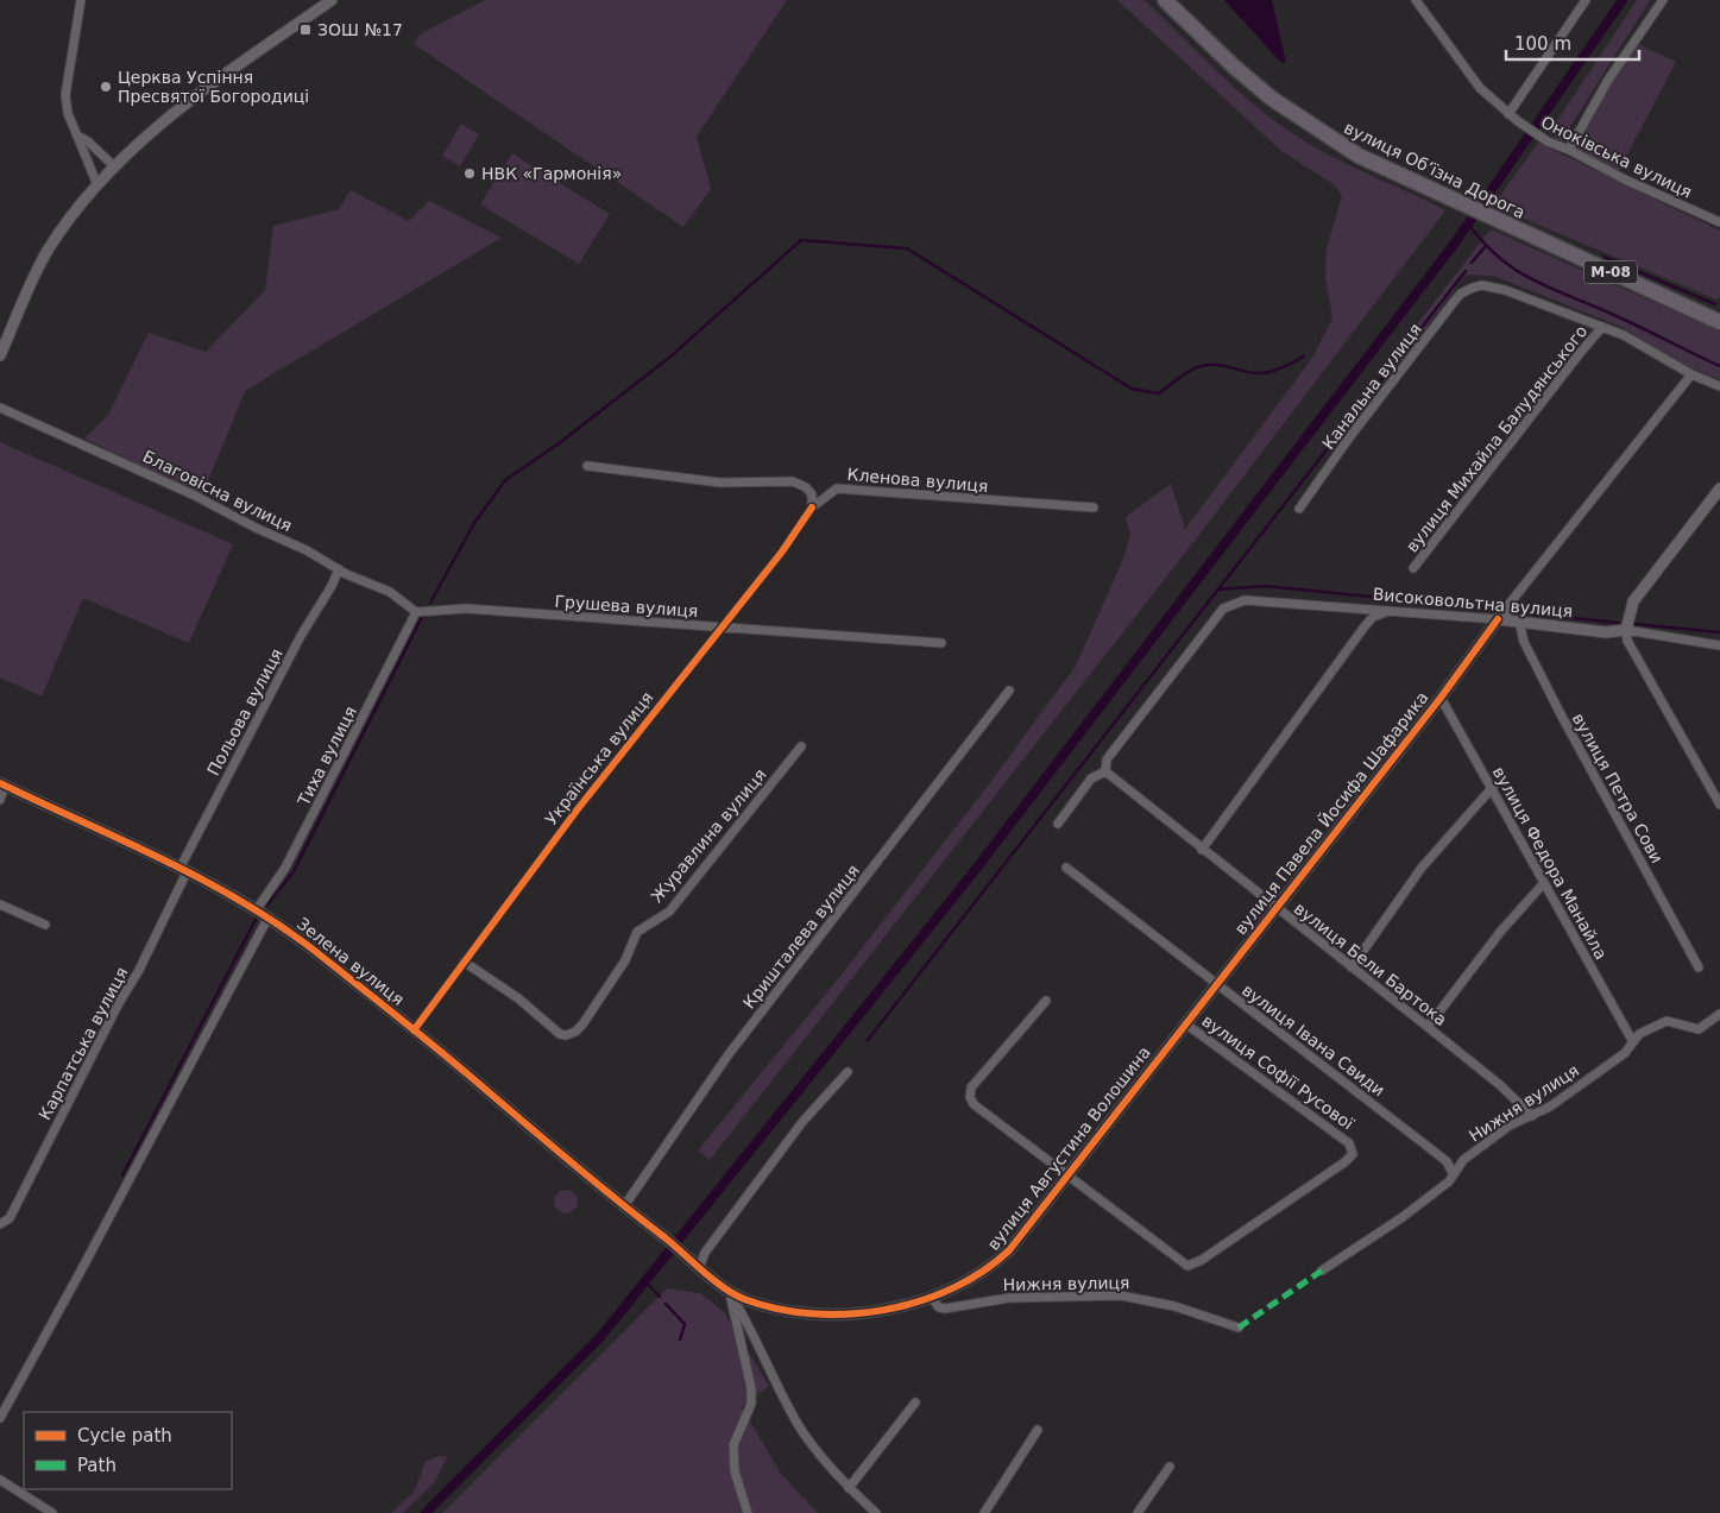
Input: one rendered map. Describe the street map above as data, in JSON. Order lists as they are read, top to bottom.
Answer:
{
  "streets": {
    "highway": ["вулиця Обʼїзна Дорога", "М-08"],
    "street": [
      "Оноківська вулиця",
      "Канальна вулиця",
      "вулиця Михайла Балудянського",
      "Кленова вулиця",
      "Благовісна вулиця",
      "Високовольтна вулиця",
      "Грушева вулиця",
      "Польова вулиця",
      "Тиха вулиця",
      "Українська вулиця",
      "вулиця Петра Сови",
      "вулиця Павела Йосифа Шафарика",
      "Журавлина вулиця",
      "вулиця Федора Манайла",
      "Кришталева вулиця",
      "Зелена вулиця",
      "вулиця Бели Бартока",
      "вулиця Івана Свиди",
      "Карпатська вулиця",
      "вулиця Софії Русової",
      "Нижня вулиця",
      "вулиця Августина Волошина"
    ]
  },
  "crossings": [
    ["Канальна вулиця", "вулиця Михайла Балудянського"],
    ["Кленова вулиця", "Українська вулиця"],
    ["Благовісна вулиця", "Грушева вулиця"],
    ["Благовісна вулиця", "Польова вулиця"],
    ["Благовісна вулиця", "Тиха вулиця"],
    ["Високовольтна вулиця", "вулиця Петра Сови"],
    ["Високовольтна вулиця", "вулиця Павела Йосифа Шафарика"],
    ["Високовольтна вулиця", "вулиця Бели Бартока"],
    ["Грушева вулиця", "Тиха вулиця"],
    ["Грушева вулиця", "Українська вулиця"],
    ["Польова вулиця", "Зелена вулиця"],
    ["Польова вулиця", "Карпатська вулиця"],
    ["Тиха вулиця", "Зелена вулиця"],
    ["Українська вулиця", "Журавлина вулиця"],
    ["Українська вулиця", "Зелена вулиця"],
    ["вулиця Павела Йосифа Шафарика", "вулиця Федора Манайла"],
    ["вулиця Павела Йосифа Шафарика", "вулиця Бели Бартока"],
    ["вулиця Павела Йосифа Шафарика", "вулиця Івана Свиди"],
    ["вулиця Павела Йосифа Шафарика", "вулиця Софії Русової"],
    ["вулиця Павела Йосифа Шафарика", "вулиця Августина Волошина"],
    ["вулиця Федора Манайла", "Нижня вулиця"],
    ["Кришталева вулиця", "Зелена вулиця"],
    ["Зелена вулиця", "Карпатська вулиця"],
    ["Зелена вулиця", "вулиця Августина Волошина"],
    ["вулиця Бели Бартока", "Нижня вулиця"],
    ["вулиця Івана Свиди", "Нижня вулиця"],
    ["вулиця Софії Русової", "вулиця Августина Волошина"],
    ["Нижня вулиця", "вулиця Августина Волошина"]
  ],
  "places": {
    "transit": ["ЗОШ №17"],
    "other": ["Церква Успіння Пресвятої Богородиці", "НВК «Гармонія»"]
  },
  "legend": ["Cycle path", "Path"],
  "scale_bar": "100 m"
}
